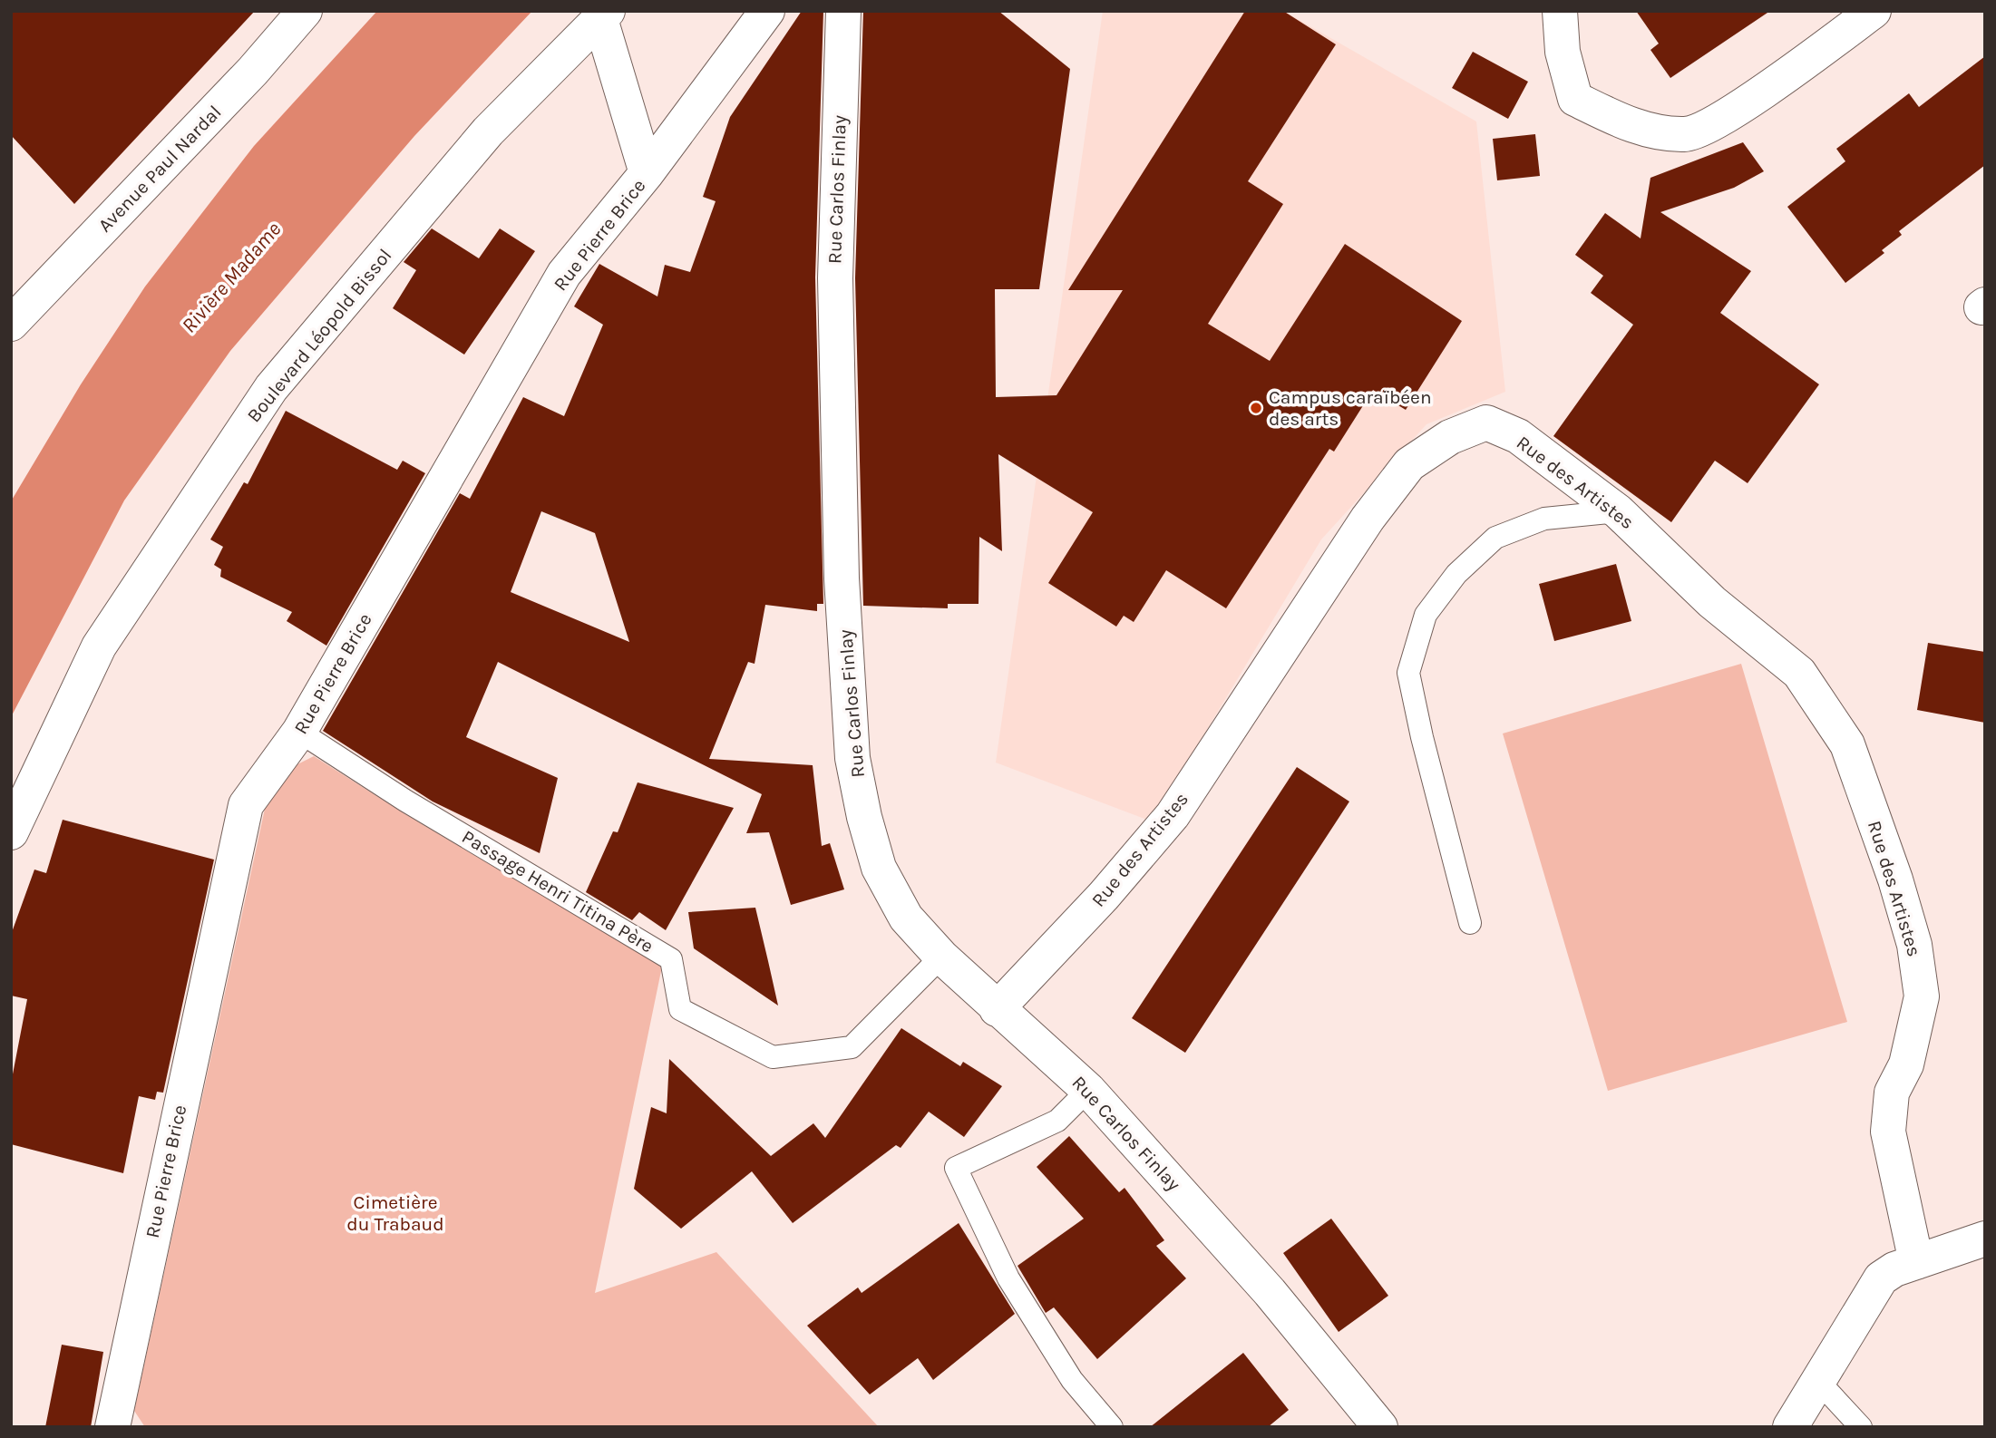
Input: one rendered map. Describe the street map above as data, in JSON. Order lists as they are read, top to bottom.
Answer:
{
  "streets": {
    "street": [
      "Avenue Paul Nardal",
      "Rue Carlos Finlay",
      "Rue Pierre Brice",
      "Boulevard Léopold Bissol",
      "Rue des Artistes"
    ],
    "lane": ["Passage Henri Titina Père"]
  },
  "crossings": [
    ["Rue Carlos Finlay", "Rue des Artistes"],
    ["Rue Carlos Finlay", "Passage Henri Titina Père"],
    ["Rue Pierre Brice", "Passage Henri Titina Père"]
  ],
  "water": ["Rivière Madame"],
  "parks": ["Cimetière du Trabaud"],
  "places": ["Campus caraïbéen des arts"]
}
